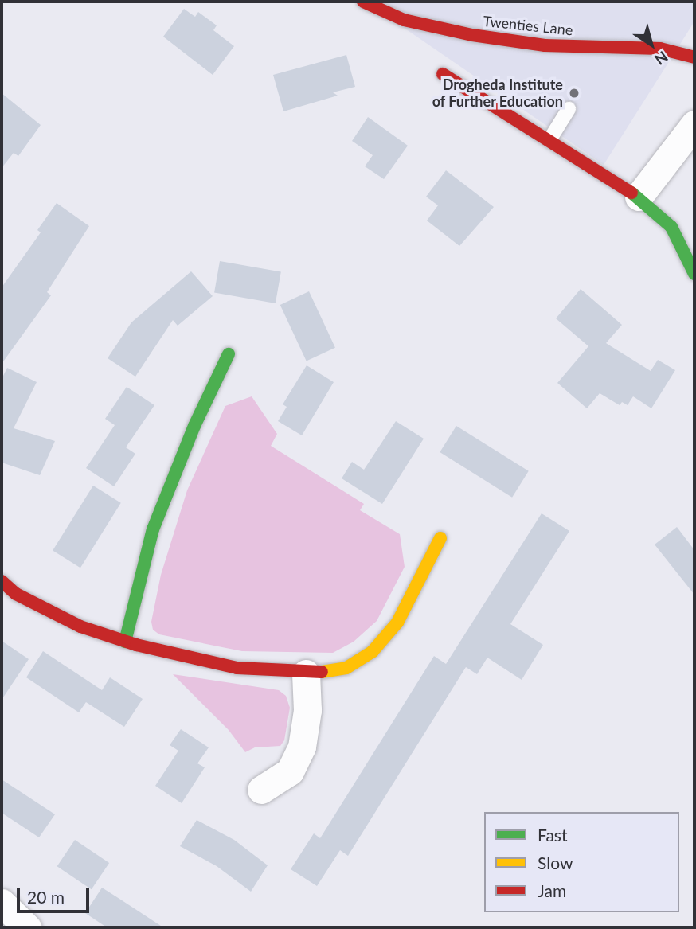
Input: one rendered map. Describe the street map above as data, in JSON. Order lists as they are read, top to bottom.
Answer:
{
  "streets": {
    "street": ["Twenties Lane"]
  },
  "places": ["Drogheda Institute of Further Education"],
  "legend": ["Fast", "Slow", "Jam"],
  "scale_bar": "20 m",
  "north": "bottom right"
}
